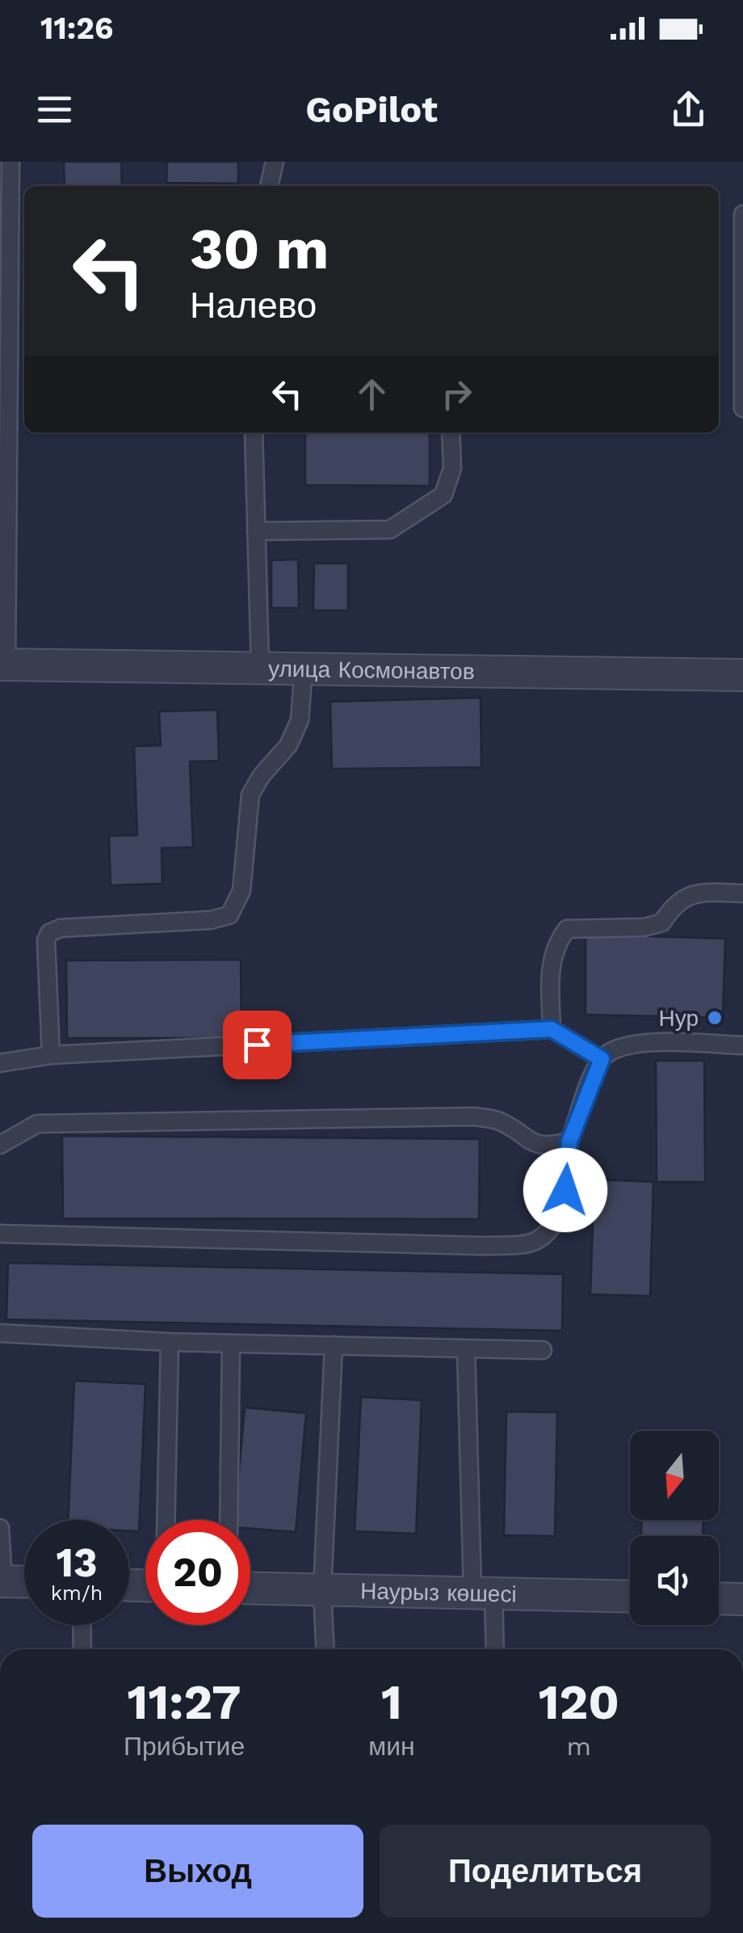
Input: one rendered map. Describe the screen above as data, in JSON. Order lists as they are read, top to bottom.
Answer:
{
  "streets": {
    "street": ["улица Космонавтов", "Наурыз көшесі"]
  },
  "places": ["Нур"],
  "north": "bottom",
  "page": {
    "status": "11:26",
    "header": "GoPilot",
    "turn": ["30 m", "Налево"],
    "speed": "13 km/h",
    "limit": "20",
    "eta": [
      "11:27",
      "Прибытие",
      "1",
      "мин",
      "120",
      "m"
    ],
    "buttons": ["Выход", "Поделиться"]
  }
}
